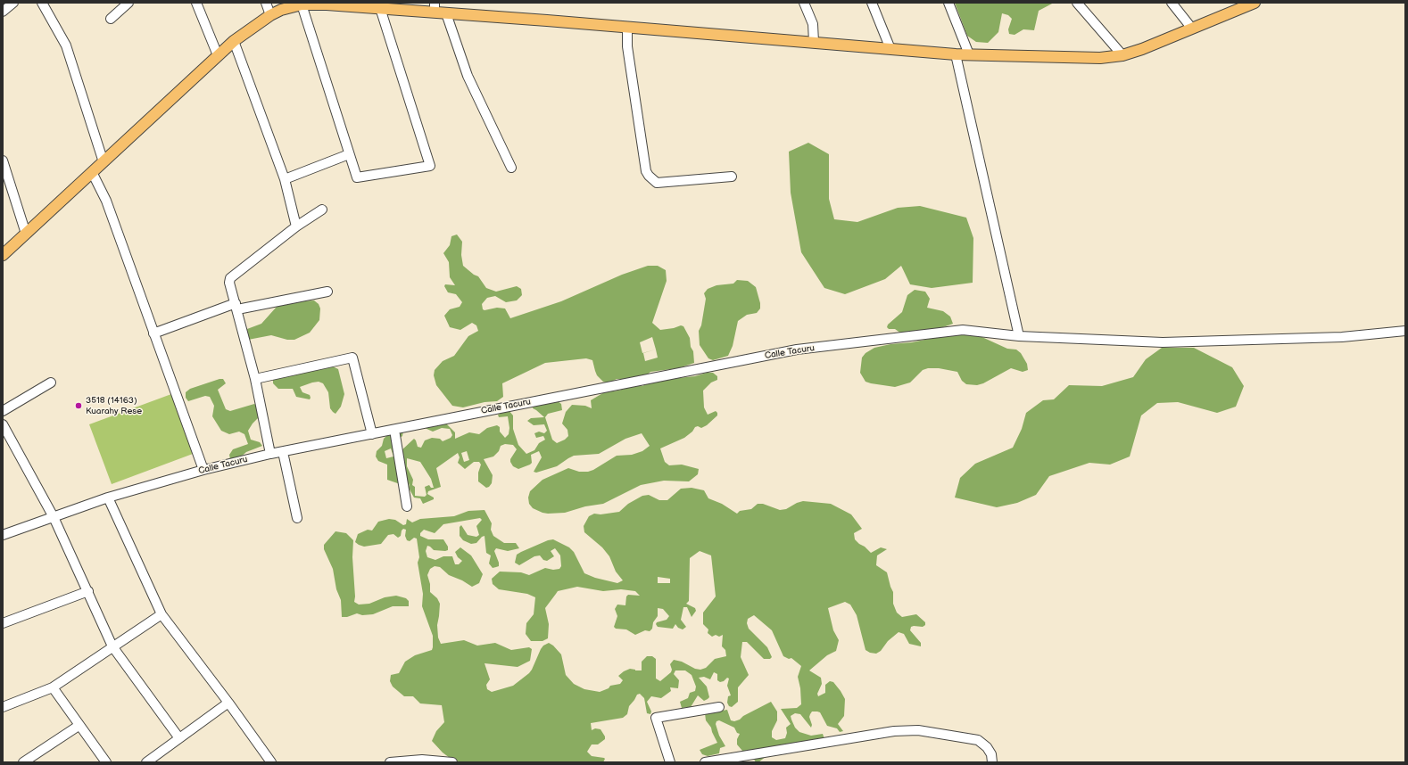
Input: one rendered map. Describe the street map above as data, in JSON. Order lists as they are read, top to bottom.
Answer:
{
  "streets": {
    "street": ["Calle Tacuru"]
  },
  "places": ["3518 (14163) Kuarahy Rese"]
}
